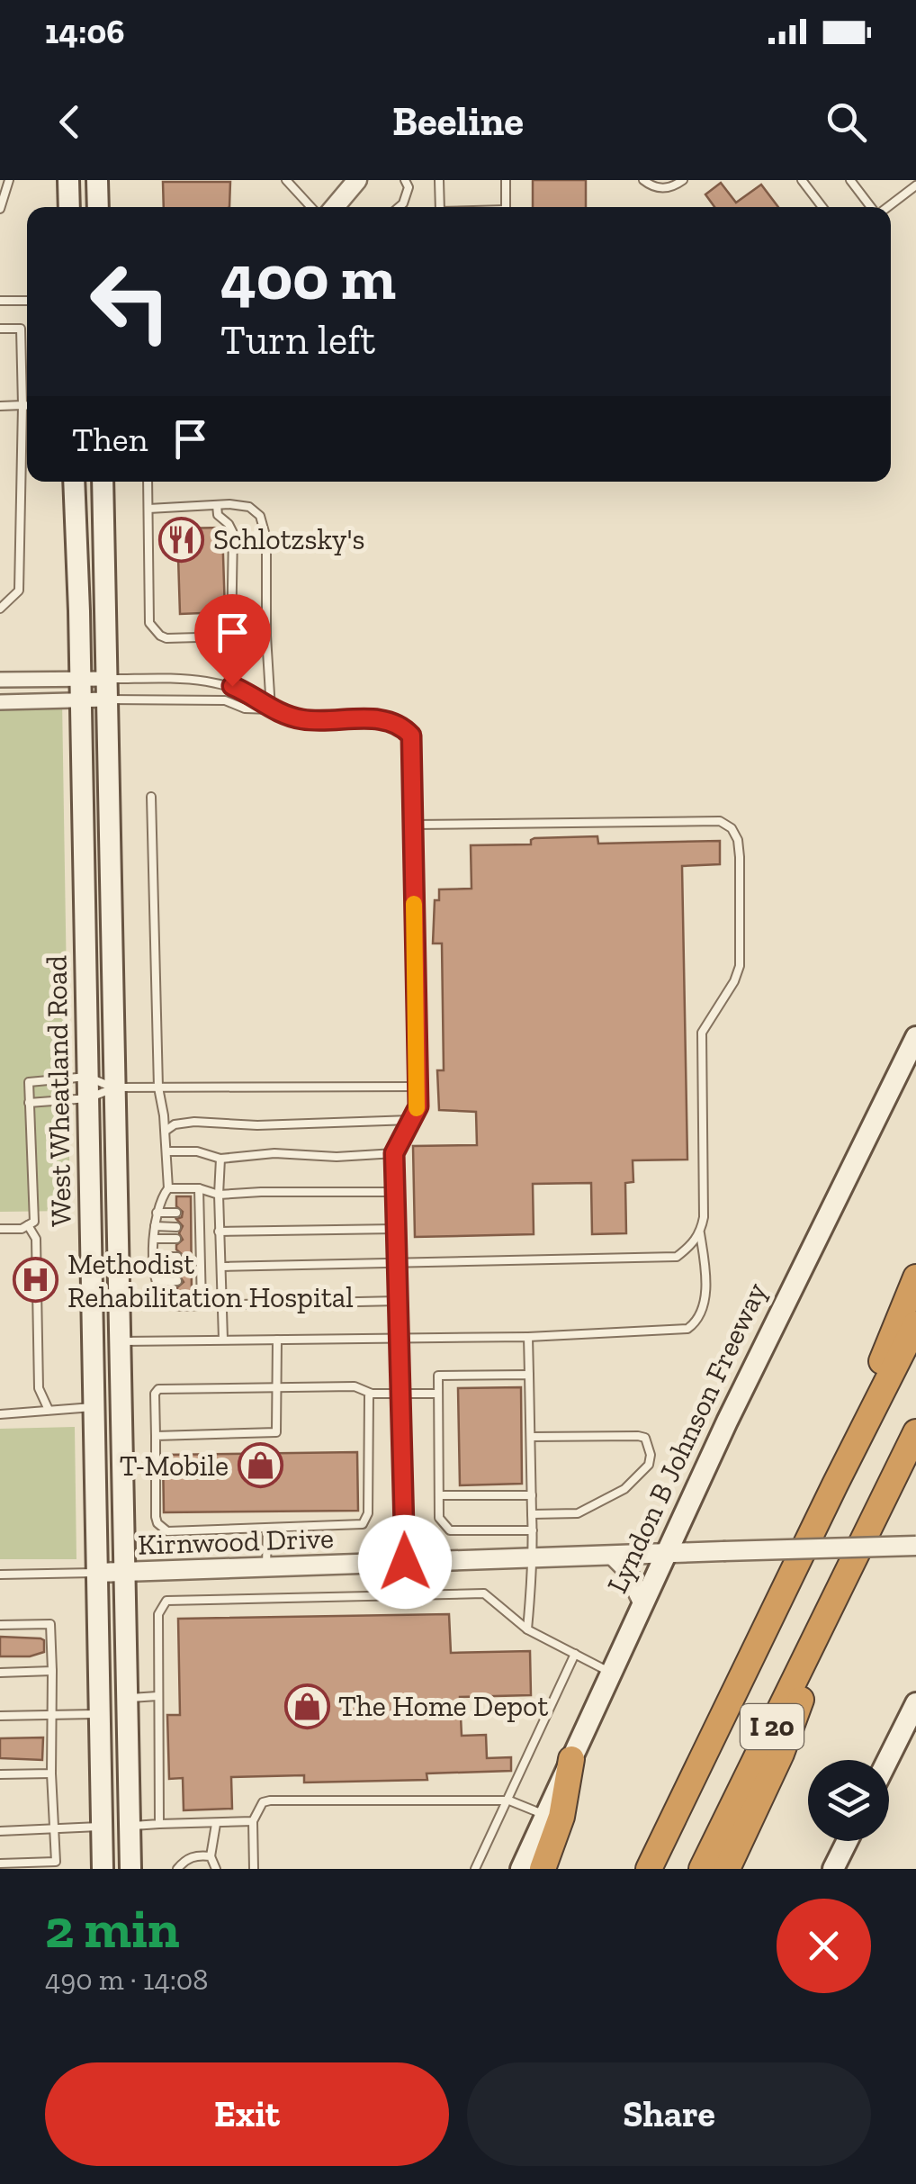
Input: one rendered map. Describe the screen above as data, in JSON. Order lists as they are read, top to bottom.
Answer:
{
  "streets": {
    "highway": ["I 20"],
    "main road": ["West Wheatland Road", "Lyndon B Johnson Freeway"],
    "street": ["Kirnwood Drive"]
  },
  "crossings": [
    ["West Wheatland Road", "Kirnwood Drive"],
    ["Lyndon B Johnson Freeway", "Kirnwood Drive"]
  ],
  "places": {
    "restaurant": ["Schlotzsky's"],
    "hospital": ["Methodist Rehabilitation Hospital"],
    "shop": ["T-Mobile", "The Home Depot"]
  },
  "page": {
    "status": "14:06",
    "header": "Beeline",
    "turn": ["400 m", "Turn left"],
    "then": "Then",
    "heading": ["2 min", "490 m · 14:08"],
    "buttons": ["Exit", "Share"]
  }
}
